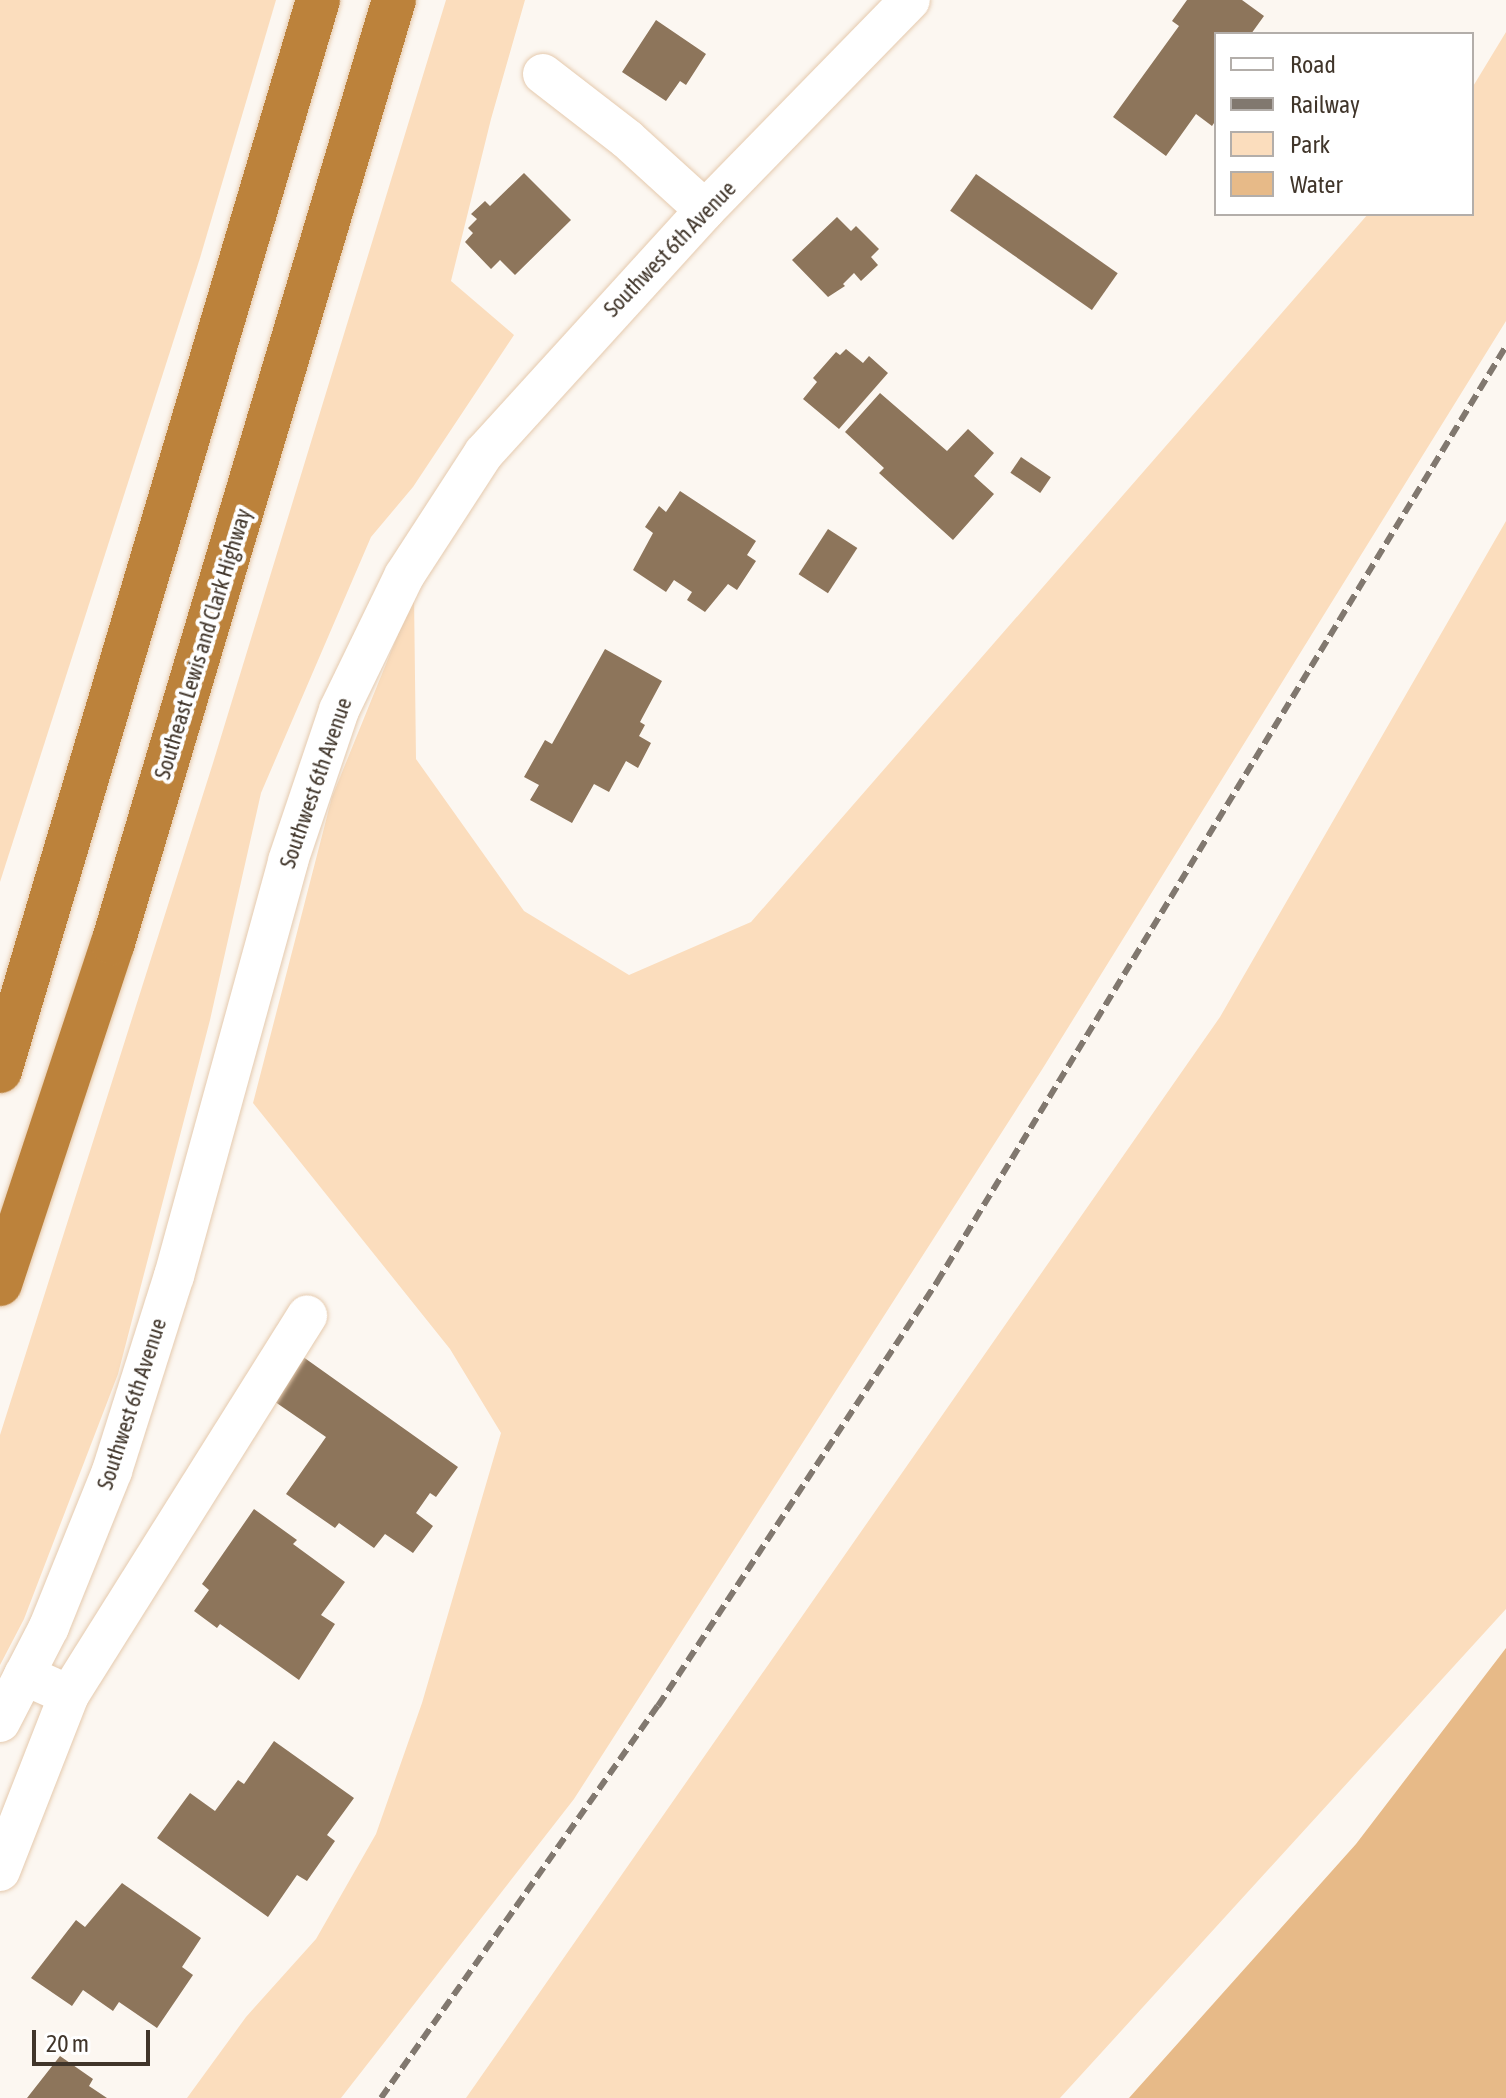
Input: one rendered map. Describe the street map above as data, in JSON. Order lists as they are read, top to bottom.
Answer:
{
  "streets": {
    "highway": ["Southeast Lewis and Clark Highway"],
    "street": ["Southwest 6th Avenue"]
  },
  "legend": [
    "Road",
    "Railway",
    "Park",
    "Water"
  ],
  "scale_bar": "20 m"
}
